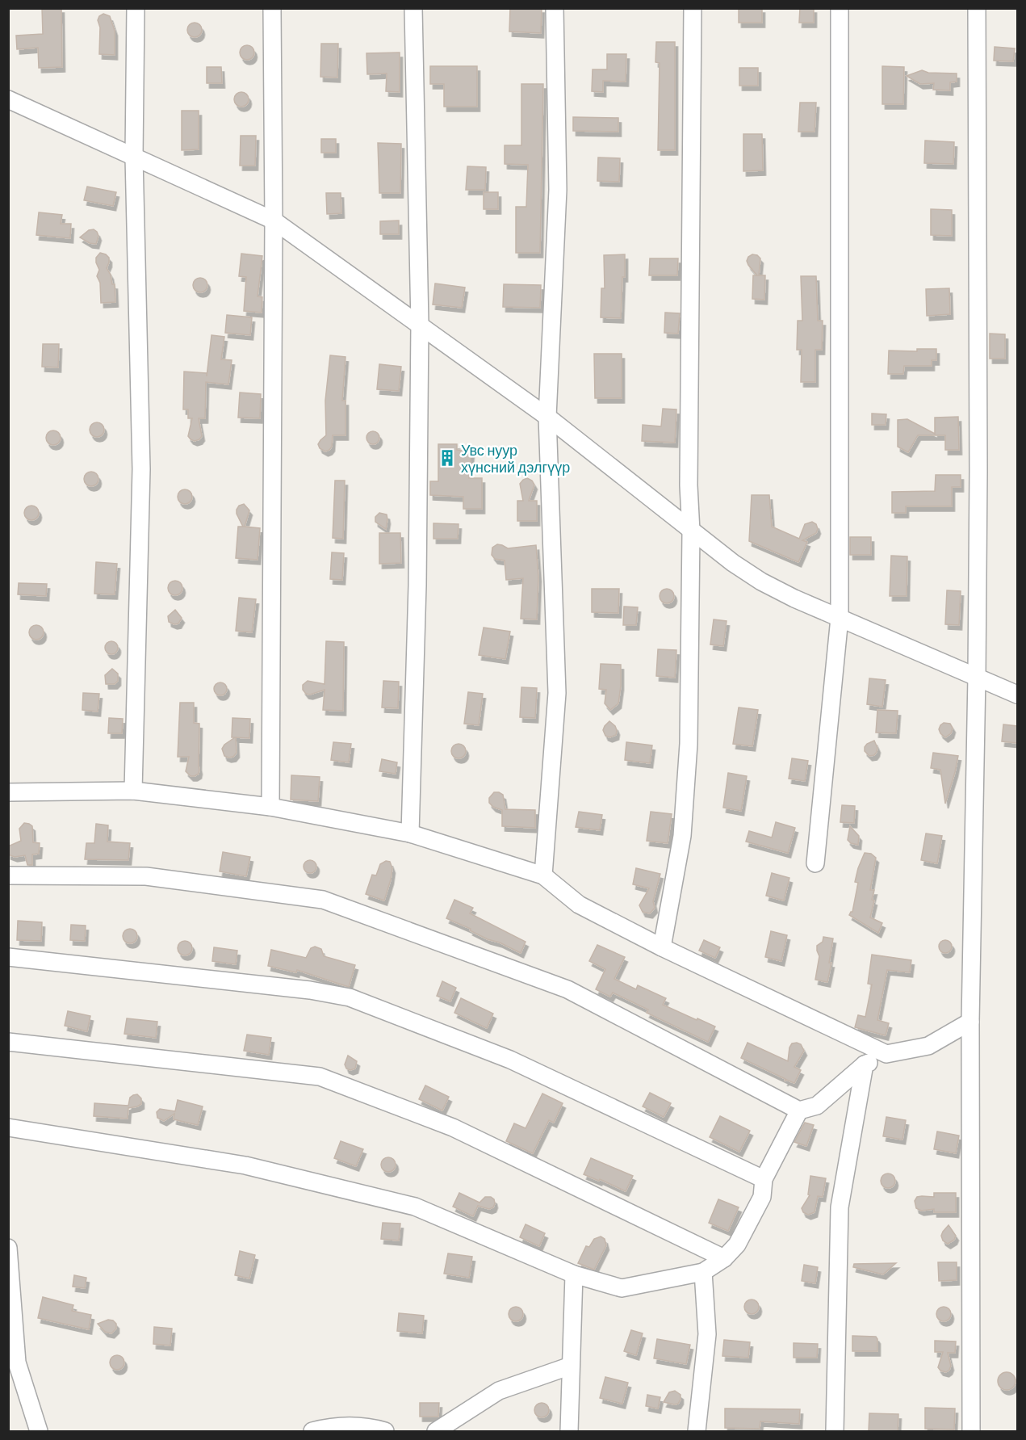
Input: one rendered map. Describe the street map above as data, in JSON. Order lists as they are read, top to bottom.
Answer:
{
  "places": {
    "building": ["Увс нуур хүнсний дэлгүүр"]
  }
}
